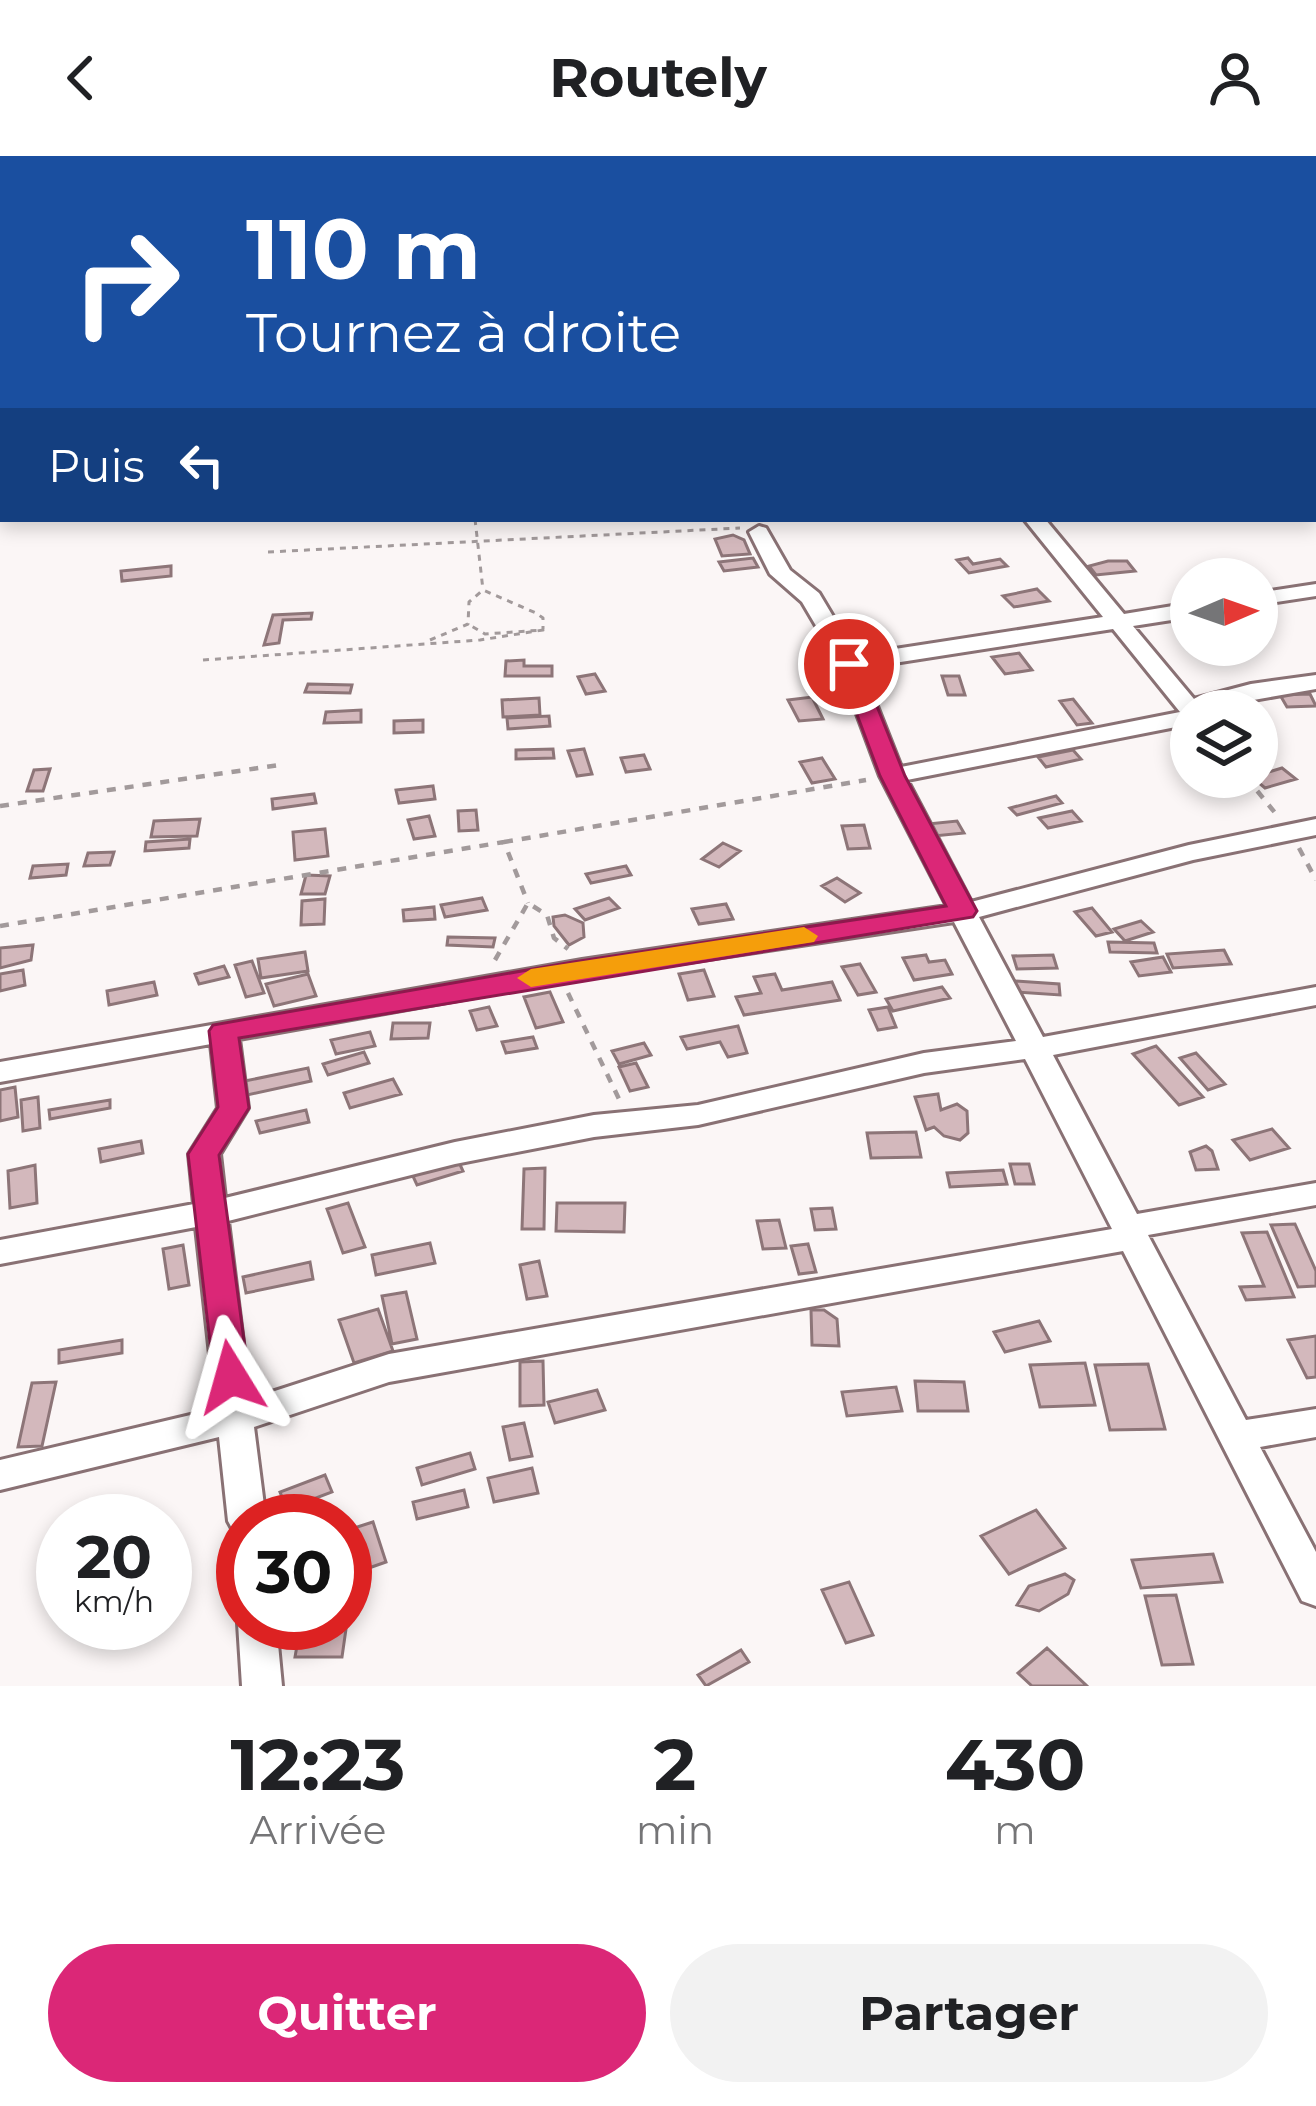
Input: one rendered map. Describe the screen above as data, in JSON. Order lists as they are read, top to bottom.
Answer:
{
  "north": "right",
  "page": {
    "header": "Routely",
    "turn": ["110 m", "Tournez à droite"],
    "then": "Puis",
    "speed": "20 km/h",
    "limit": "30",
    "eta": [
      "12:23",
      "Arrivée",
      "2",
      "min",
      "430",
      "m"
    ],
    "buttons": ["Quitter", "Partager"]
  }
}
